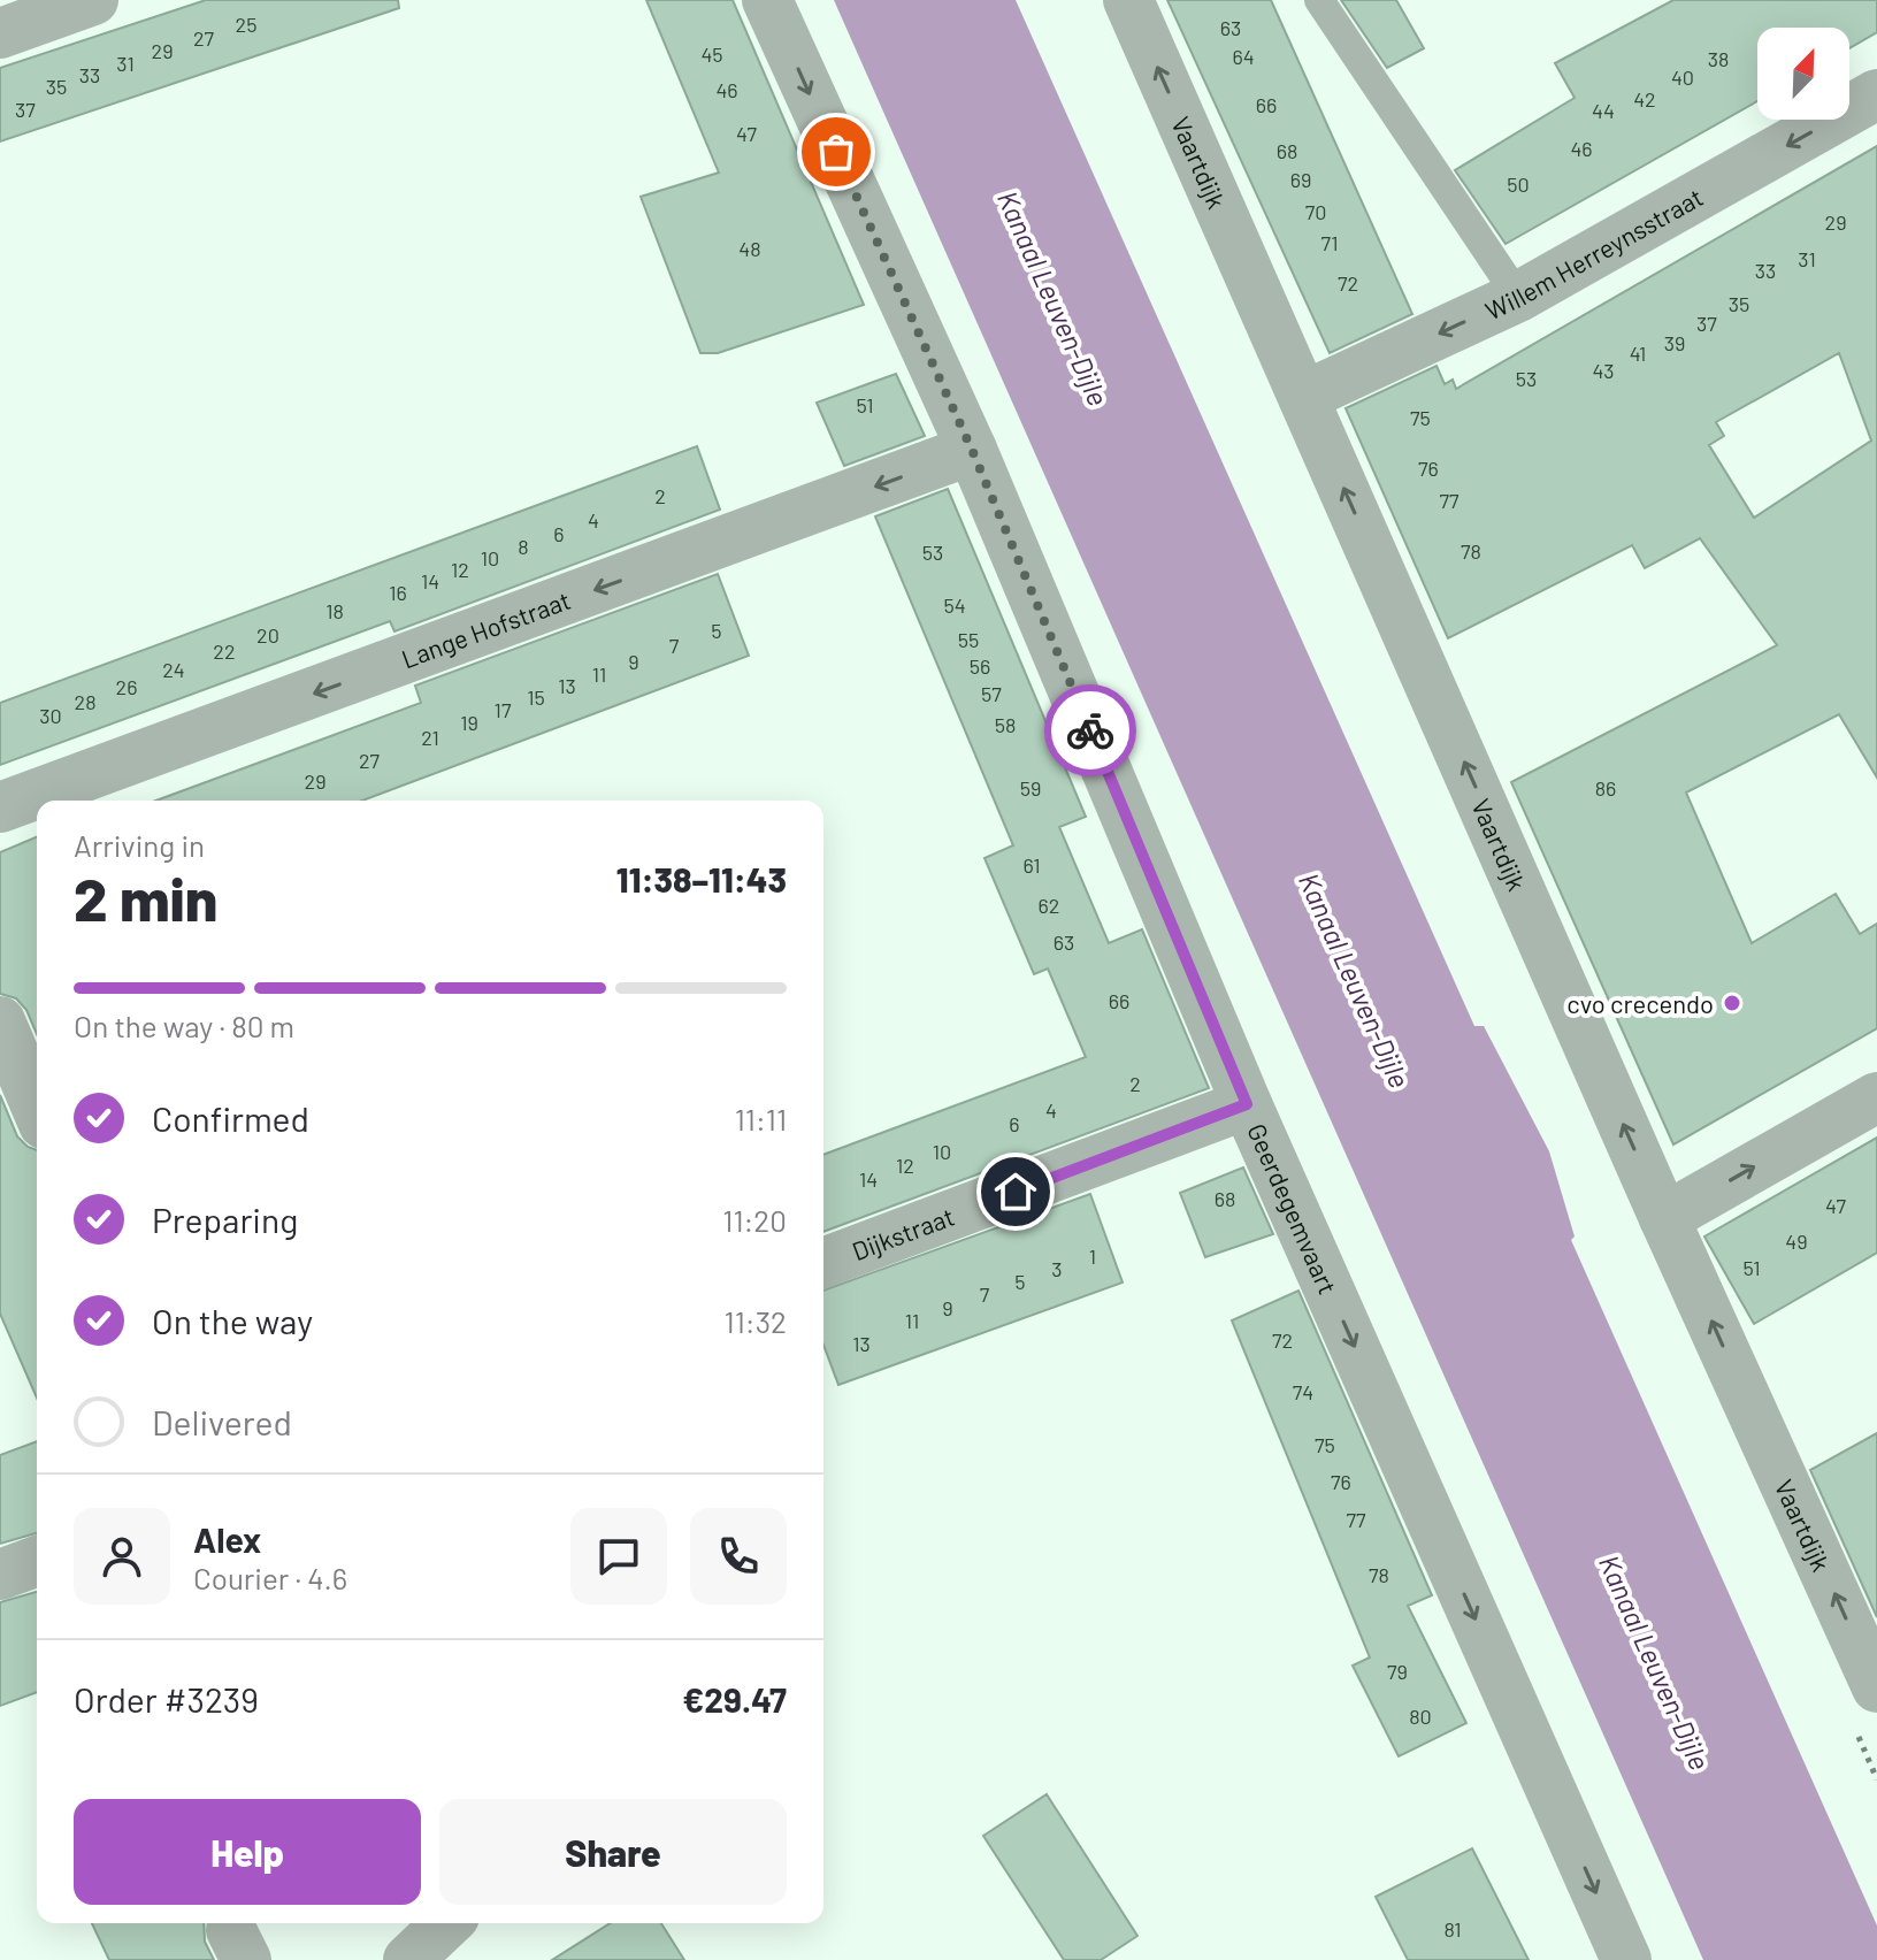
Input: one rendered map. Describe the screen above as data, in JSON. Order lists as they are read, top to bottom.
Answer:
{
  "streets": {
    "street": [
      "Vaartdijk",
      "Willem Herreynsstraat",
      "Lange Hofstraat",
      "Geerdegemvaart",
      "Dijkstraat"
    ]
  },
  "crossings": [
    ["Vaartdijk", "Willem Herreynsstraat"],
    ["Lange Hofstraat", "Geerdegemvaart"],
    ["Geerdegemvaart", "Dijkstraat"]
  ],
  "one_way": [
    "Vaartdijk",
    "Willem Herreynsstraat",
    "Lange Hofstraat",
    "Geerdegemvaart"
  ],
  "water": ["Kanaal Leuven-Dijle"],
  "places": ["cvo crecendo"],
  "house_numbers": [
    "25",
    "63",
    "27",
    "29",
    "45",
    "64",
    "38",
    "31",
    "33",
    "40",
    "35",
    "46",
    "42",
    "66",
    "37",
    "44",
    "47",
    "46",
    "68",
    "69",
    "50",
    "70",
    "29",
    "71",
    "48",
    "31",
    "33",
    "72",
    "35",
    "37",
    "39",
    "41",
    "43",
    "53",
    "51",
    "75",
    "76",
    "2",
    "77",
    "4",
    "6",
    "8",
    "78",
    "53",
    "10",
    "12",
    "14",
    "16",
    "54",
    "18",
    "5",
    "20",
    "55",
    "7",
    "22",
    "9",
    "56",
    "24",
    "11",
    "13",
    "26",
    "57",
    "15",
    "28",
    "17",
    "30",
    "19",
    "58",
    "21",
    "27",
    "29",
    "59",
    "86",
    "61",
    "62",
    "63",
    "66",
    "2",
    "4",
    "6",
    "10",
    "12",
    "14",
    "68",
    "47",
    "49",
    "1",
    "51",
    "3",
    "5",
    "7",
    "9",
    "11",
    "72",
    "13",
    "74",
    "75",
    "76",
    "77",
    "78",
    "79",
    "80",
    "81"
  ],
  "north": "top right",
  "page": {
    "heading": ["2 min", "Arriving in", "11:38–11:43"],
    "panel": [
      "Alex",
      "Courier · 4.6",
      "Order #3239",
      "€29.47"
    ],
    "bar": "On the way · 80 m",
    "list": [
      ["Confirmed", "11:11"],
      ["Preparing", "11:20"],
      ["On the way", "11:32"],
      "Delivered"
    ],
    "buttons": ["Help", "Share"]
  }
}
